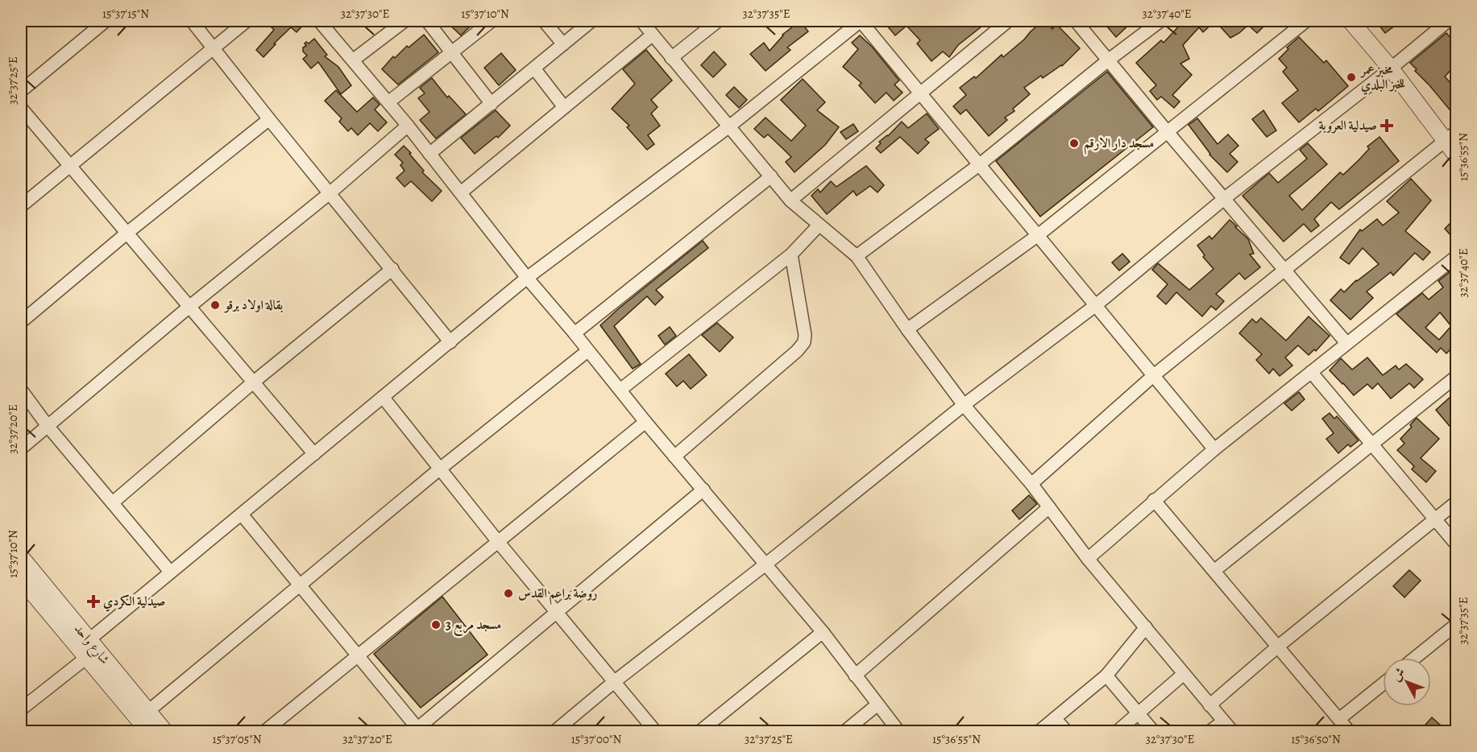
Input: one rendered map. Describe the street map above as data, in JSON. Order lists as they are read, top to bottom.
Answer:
{
  "streets": {
    "street": ["شارع واحد"]
  },
  "places": {
    "other": [
      "مخبز عمر للخبز البلدي",
      "مسجد دار الارقم",
      "بقالة اولاد برقو",
      "روضة براعم القدس",
      "مسجد مربع 3"
    ],
    "health": ["صيدلية العروبة", "صيدلية الكردي"]
  },
  "north": "top left",
  "coordinates": [
    "15°37'15\"N",
    "32°37'30\"E",
    "15°37'10\"N",
    "32°37'35\"E",
    "32°37'40\"E",
    "32°37'25\"E",
    "15°36'55\"N",
    "32°37'20\"E",
    "15°37'05\"N",
    "15°37'00\"N",
    "15°36'50\"N"
  ]
}
